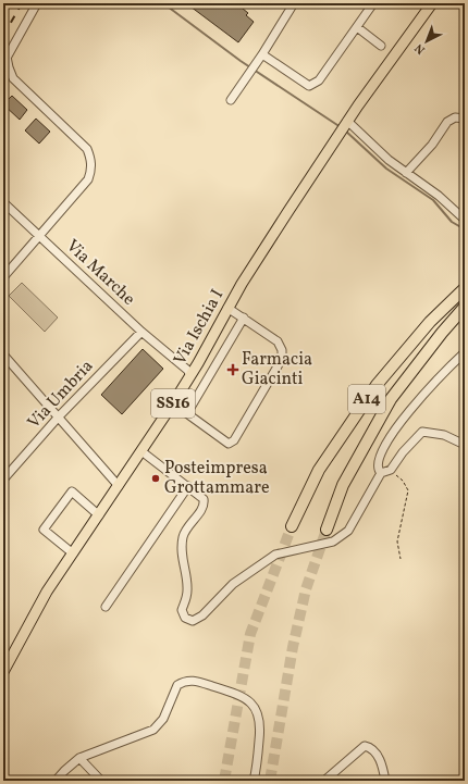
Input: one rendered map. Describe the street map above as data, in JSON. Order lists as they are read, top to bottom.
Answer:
{
  "streets": {
    "highway": ["A14"],
    "main road": ["Via Ischia I", "SS16"],
    "street": ["Via Marche", "Via Umbria"]
  },
  "crossings": [
    ["Via Marche", "Via Ischia I"],
    ["Via Marche", "Via Umbria"]
  ],
  "places": {
    "health": ["Farmacia Giacinti"],
    "other": ["Posteimpresa Grottammare"]
  },
  "north": "bottom left"
}
